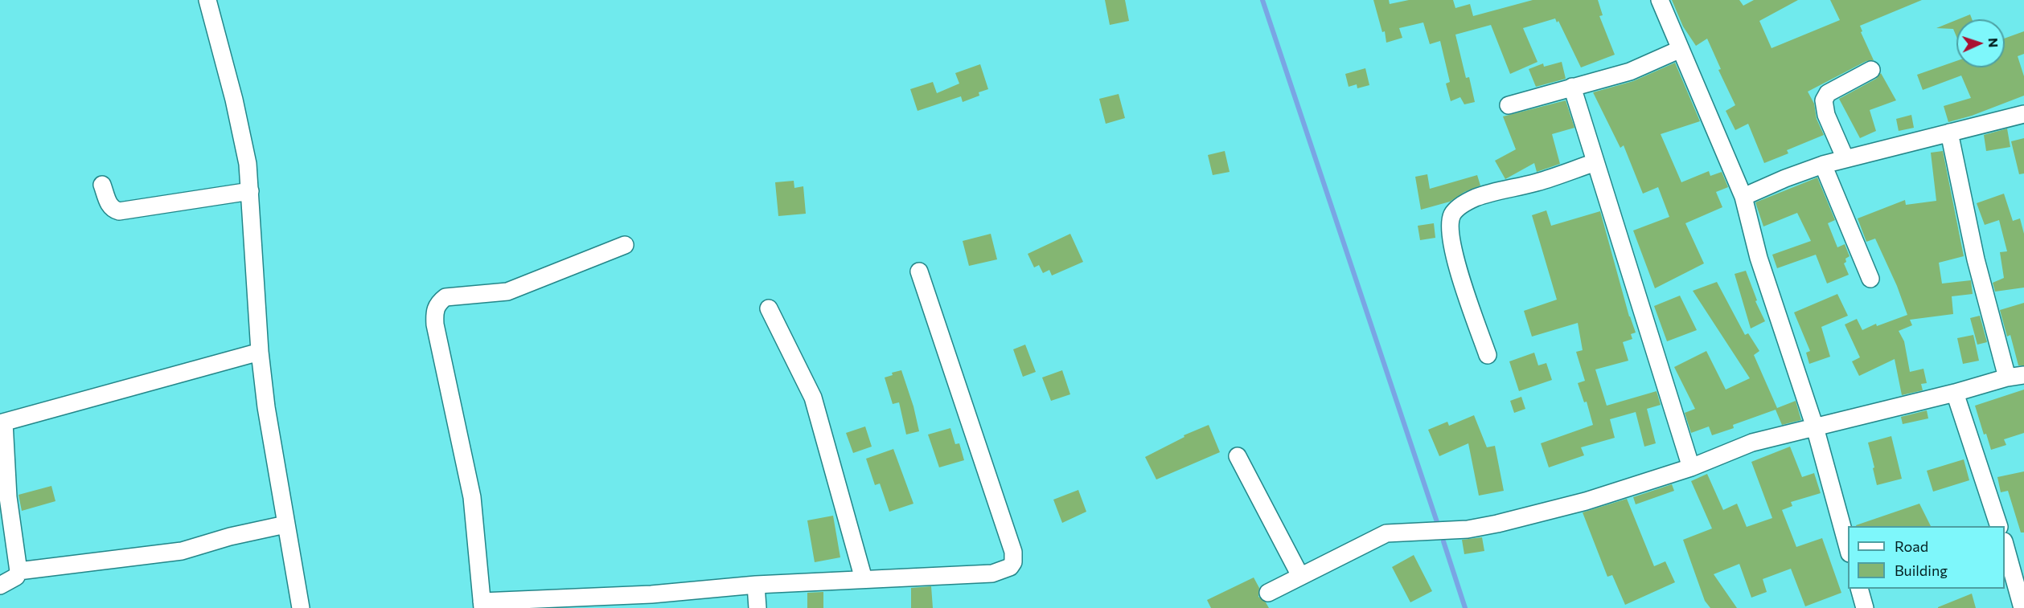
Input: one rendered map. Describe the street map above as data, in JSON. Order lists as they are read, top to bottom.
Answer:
{
  "legend": ["Road", "Building"],
  "north": "right"
}
